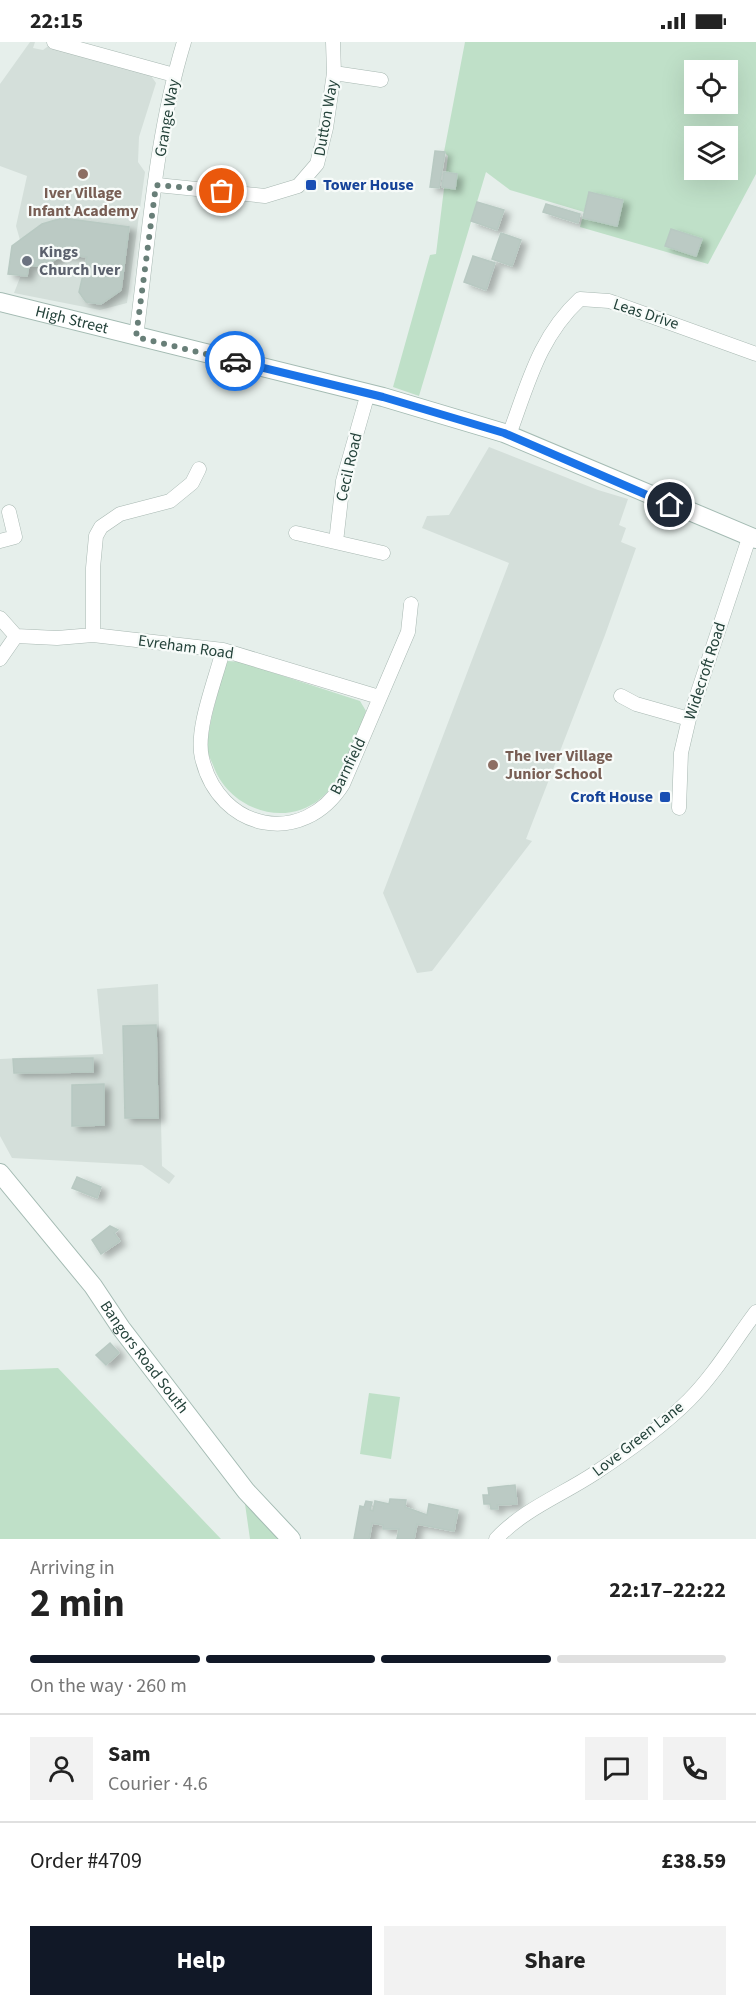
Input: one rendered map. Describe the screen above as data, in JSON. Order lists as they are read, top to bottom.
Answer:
{
  "streets": {
    "main road": ["High Street", "Bangors Road South"],
    "street": [
      "Grange Way",
      "Dutton Way",
      "Leas Drive",
      "Cecil Road",
      "Evreham Road",
      "Widecroft Road",
      "Barnfield",
      "Love Green Lane"
    ]
  },
  "crossings": [
    ["Grange Way", "Dutton Way"],
    ["Grange Way", "High Street"],
    ["Leas Drive", "High Street"],
    ["High Street", "Cecil Road"],
    ["High Street", "Widecroft Road"],
    ["Evreham Road", "Barnfield"]
  ],
  "places": {
    "other": ["Iver Village Infant Academy", "Kings Church Iver", "The Iver Village Junior School"],
    "transit": ["Tower House", "Croft House"]
  },
  "page": {
    "status": "22:15",
    "heading": ["2 min", "Arriving in", "22:17–22:22"],
    "panel": [
      "Sam",
      "Courier · 4.6",
      "Order #4709",
      "£38.59"
    ],
    "bar": "On the way · 260 m",
    "buttons": ["Help", "Share"]
  }
}
